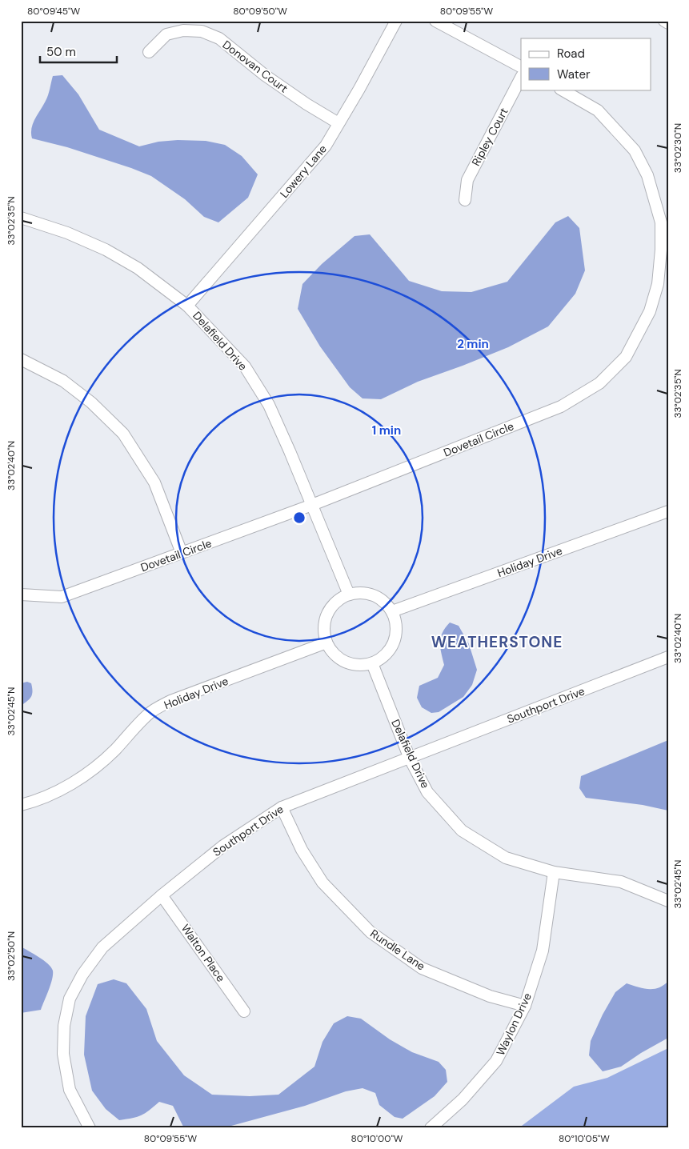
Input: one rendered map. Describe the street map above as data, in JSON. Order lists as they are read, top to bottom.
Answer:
{
  "streets": {
    "street": [
      "Donovan Court",
      "Ripley Court",
      "Lowery Lane",
      "Delafield Drive",
      "Dovetail Circle",
      "Holiday Drive",
      "Southport Drive",
      "Rundle Lane",
      "Walton Place",
      "Waylon Drive"
    ]
  },
  "crossings": [
    ["Donovan Court", "Lowery Lane"],
    ["Lowery Lane", "Delafield Drive"],
    ["Delafield Drive", "Dovetail Circle"],
    ["Delafield Drive", "Holiday Drive"],
    ["Delafield Drive", "Southport Drive"],
    ["Delafield Drive", "Waylon Drive"],
    ["Southport Drive", "Rundle Lane"],
    ["Southport Drive", "Walton Place"],
    ["Rundle Lane", "Waylon Drive"]
  ],
  "districts": ["WEATHERSTONE"],
  "legend": ["Road", "Water"],
  "scale_bar": "50 m",
  "coordinates": [
    "80°09'45\"W",
    "80°09'50\"W",
    "80°09'55\"W",
    "33°02'30\"N",
    "33°02'35\"N",
    "33°02'40\"N",
    "33°02'45\"N",
    "33°02'50\"N",
    "80°10'00\"W",
    "80°10'05\"W"
  ],
  "rings": ["2 min", "1 min"]
}
